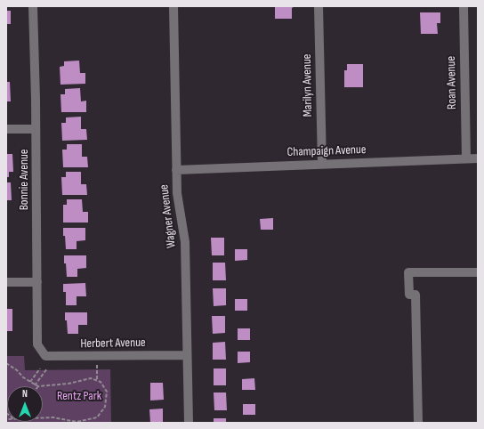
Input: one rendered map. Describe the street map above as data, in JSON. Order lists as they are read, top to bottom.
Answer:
{
  "streets": {
    "street": [
      "Roan Avenue",
      "Marilyn Avenue",
      "Champaign Avenue",
      "Bonnie Avenue",
      "Wagner Avenue",
      "Herbert Avenue"
    ]
  },
  "crossings": [
    ["Roan Avenue", "Champaign Avenue"],
    ["Marilyn Avenue", "Champaign Avenue"],
    ["Champaign Avenue", "Wagner Avenue"],
    ["Bonnie Avenue", "Herbert Avenue"],
    ["Wagner Avenue", "Herbert Avenue"]
  ],
  "parks": ["Rentz Park"],
  "north": "top"
}
